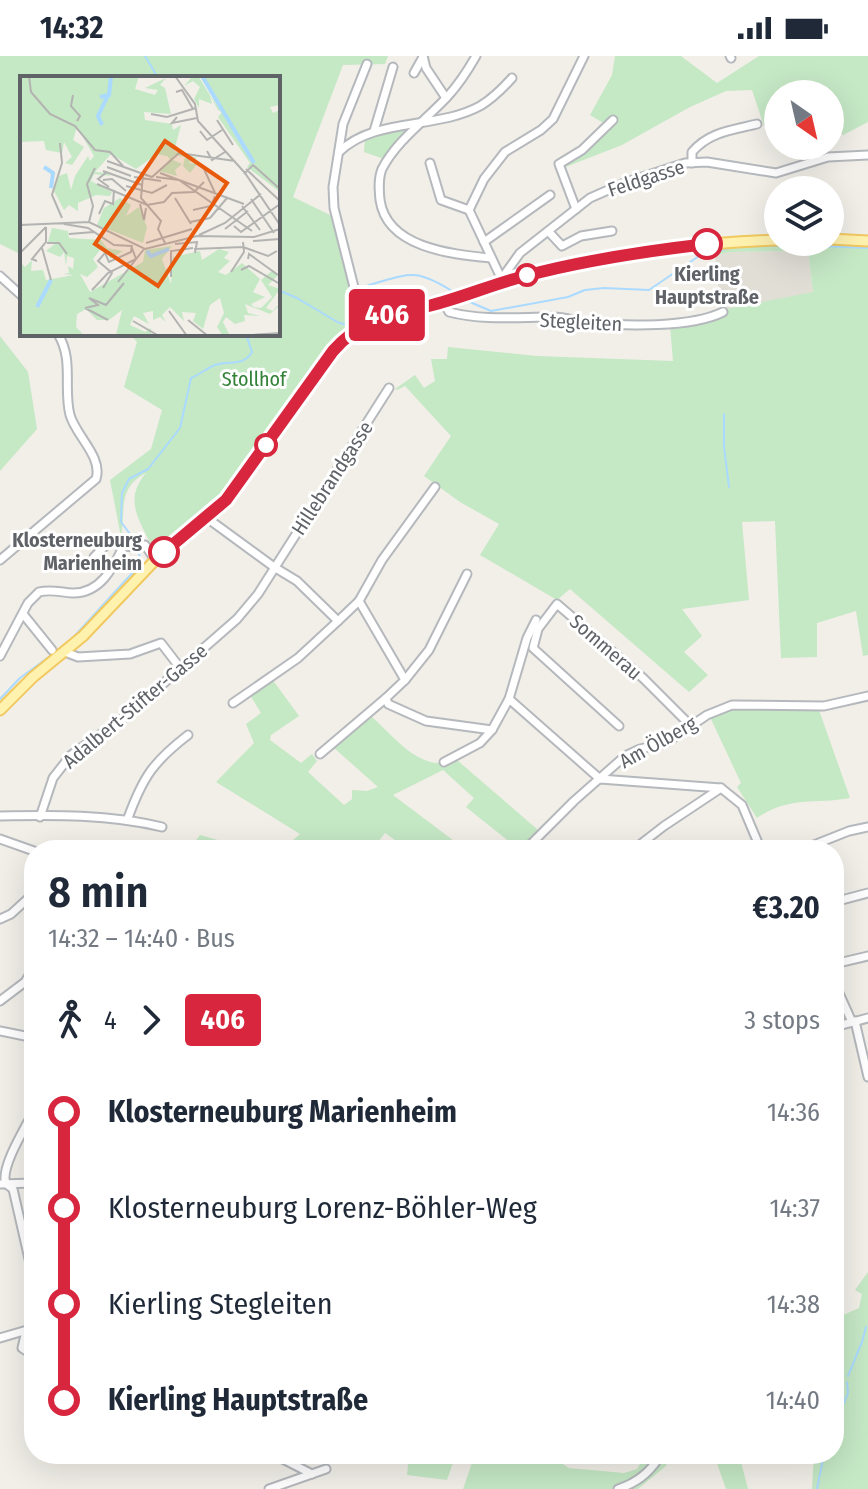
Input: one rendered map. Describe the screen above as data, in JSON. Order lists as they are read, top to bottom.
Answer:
{
  "streets": {
    "street": [
      "Feldgasse",
      "Stegleiten",
      "Hillebrandgasse",
      "Sommerau",
      "Adalbert-Stifter-Gasse",
      "Am Ölberg"
    ]
  },
  "crossings": [
    ["Hillebrandgasse", "Adalbert-Stifter-Gasse"],
    ["Sommerau", "Am Ölberg"]
  ],
  "parks": ["Stollhof"],
  "places": ["Kierling Hauptstraße", "Klosterneuburg Marienheim"],
  "lines": ["bus line 406"],
  "north": "bottom right",
  "page": {
    "status": "14:32",
    "on_map": "406",
    "heading": ["8 min", "14:32 – 14:40 · Bus", "€3.20"],
    "legs": ["4", "406", "3 stops"],
    "list": [
      {
        "name": "Klosterneuburg Marienheim",
        "value": "14:36"
      },
      {
        "name": "Klosterneuburg Lorenz-Böhler-Weg",
        "value": "14:37"
      },
      {
        "name": "Kierling Stegleiten",
        "value": "14:38"
      },
      {
        "name": "Kierling Hauptstraße",
        "value": "14:40"
      }
    ]
  }
}
